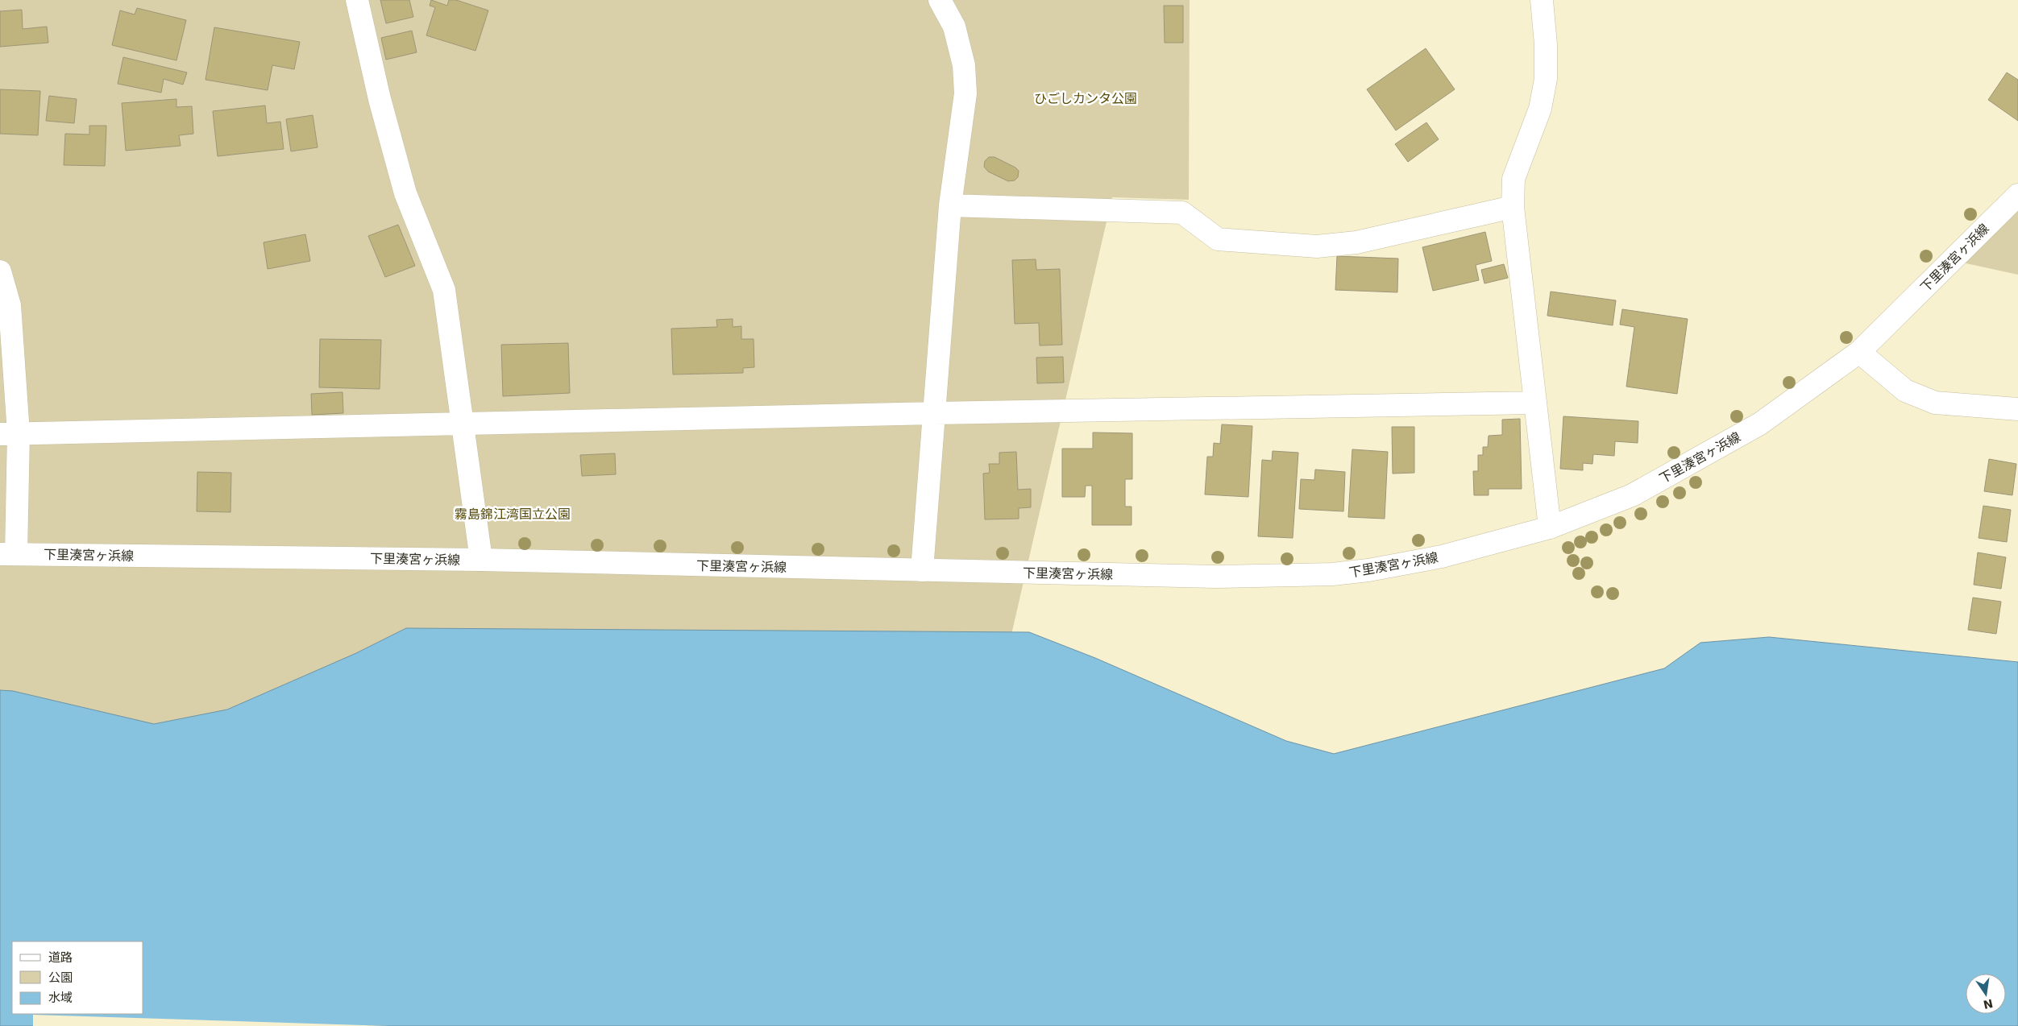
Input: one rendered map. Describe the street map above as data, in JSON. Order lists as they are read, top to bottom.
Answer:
{
  "streets": {
    "street": ["下里湊宮ヶ浜線"]
  },
  "parks": ["ひごしカンタ公園", "霧島錦江湾国立公園"],
  "legend": ["道路", "公園", "水域"],
  "north": "bottom"
}
